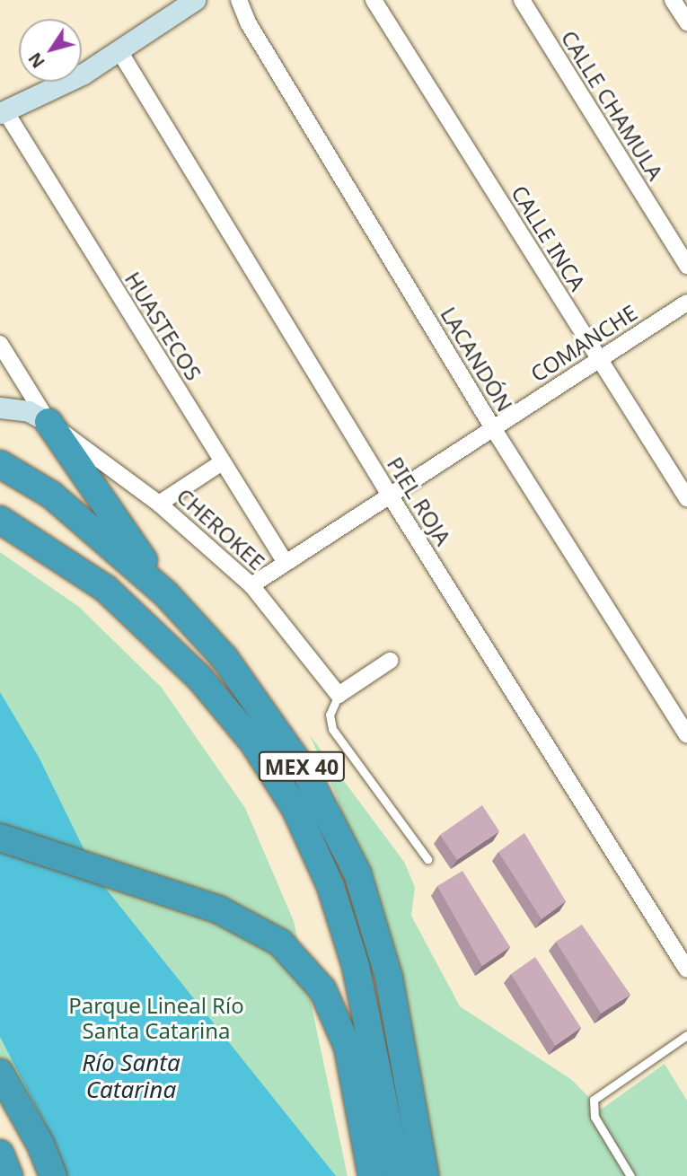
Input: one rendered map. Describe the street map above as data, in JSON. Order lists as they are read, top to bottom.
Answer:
{
  "streets": {
    "highway": ["MEX 40"],
    "street": [
      "CALLE CHAMULA",
      "CALLE INCA",
      "HUASTECOS",
      "COMANCHE",
      "LACANDÓN",
      "PIEL ROJA",
      "CHEROKEE"
    ]
  },
  "crossings": [
    ["CALLE INCA", "COMANCHE"],
    ["HUASTECOS", "COMANCHE"],
    ["COMANCHE", "LACANDÓN"],
    ["COMANCHE", "PIEL ROJA"],
    ["COMANCHE", "CHEROKEE"]
  ],
  "water": ["Río Santa Catarina"],
  "parks": ["Parque Lineal Río Santa Catarina"],
  "north": "bottom left"
}
